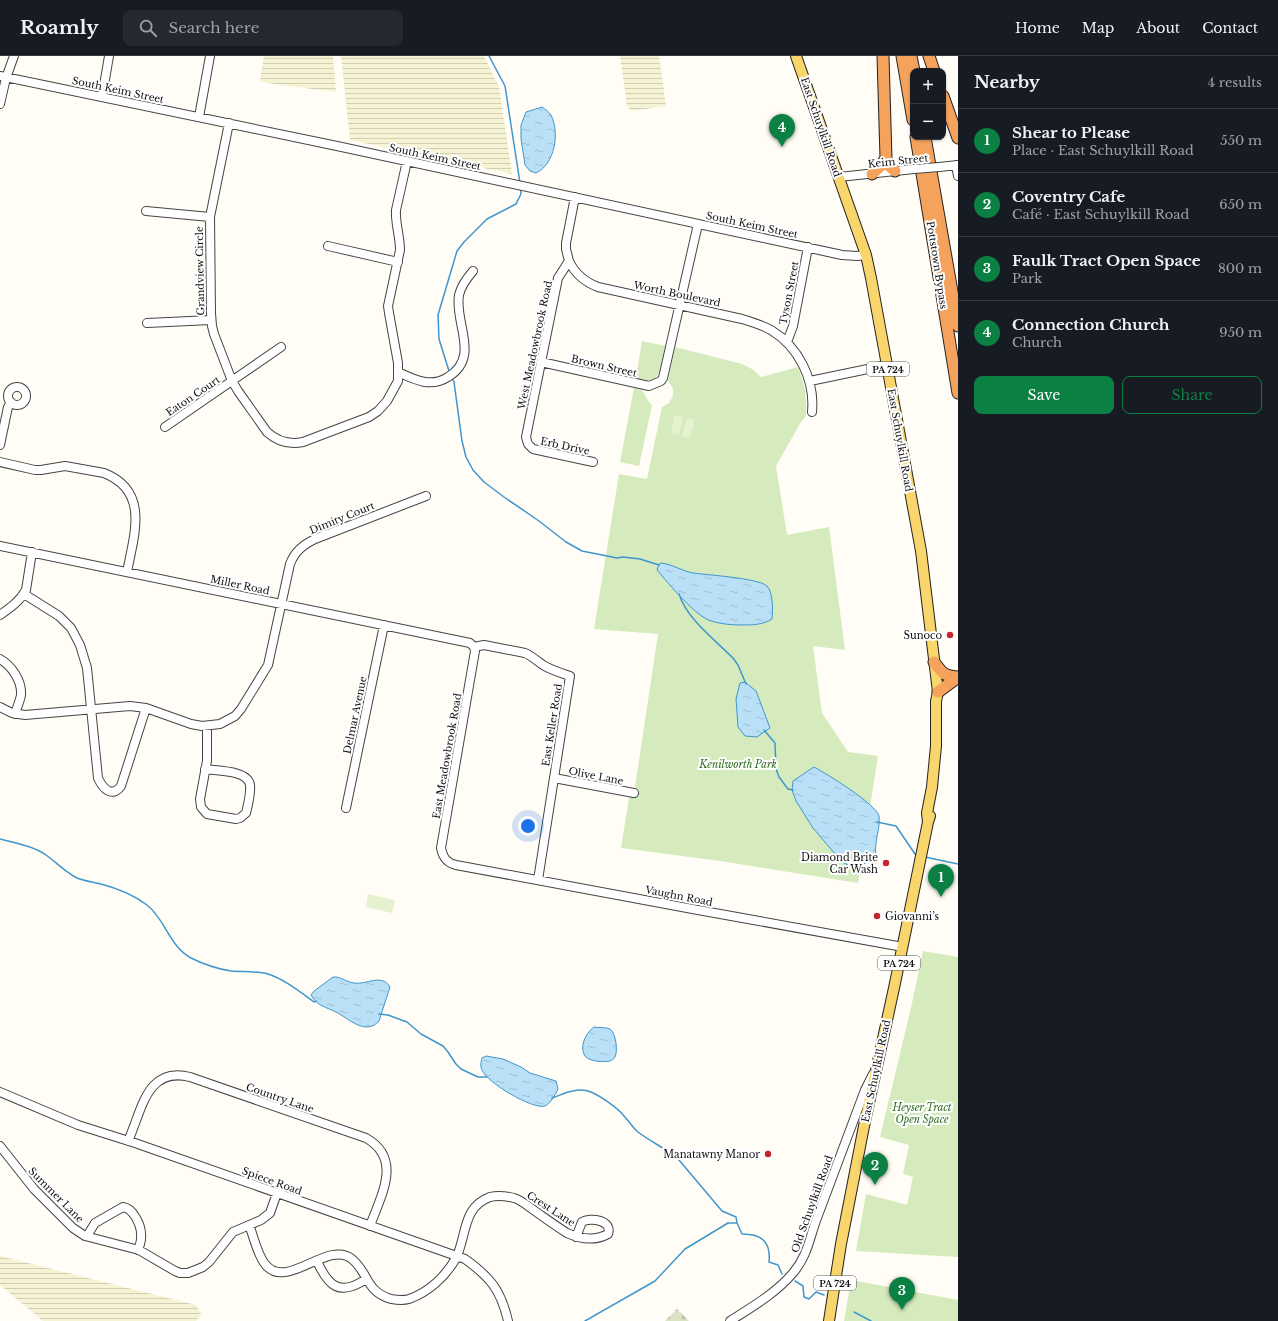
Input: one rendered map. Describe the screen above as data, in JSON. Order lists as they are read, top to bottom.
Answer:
{
  "streets": {
    "highway": ["Pottstown Bypass"],
    "main road": ["East Schuylkill Road", "PA 724"],
    "street": [
      "South Keim Street",
      "Keim Street",
      "Grandview Circle",
      "Tyson Street",
      "Worth Boulevard",
      "West Meadowbrook Road",
      "Brown Street",
      "Eaton Court",
      "Erb Drive",
      "Dimity Court",
      "Miller Road",
      "Delmar Avenue",
      "East Keller Road",
      "East Meadowbrook Road",
      "Olive Lane",
      "Vaughn Road",
      "Country Lane",
      "Spiece Road",
      "Summer Lane",
      "Old Schuylkill Road",
      "Crest Lane"
    ]
  },
  "crossings": [
    ["South Keim Street", "East Schuylkill Road"],
    ["South Keim Street", "Grandview Circle"],
    ["South Keim Street", "Tyson Street"],
    ["East Schuylkill Road", "Keim Street"],
    ["East Schuylkill Road", "Vaughn Road"],
    ["East Schuylkill Road", "Old Schuylkill Road"],
    ["Grandview Circle", "Eaton Court"],
    ["Tyson Street", "Worth Boulevard"],
    ["Worth Boulevard", "West Meadowbrook Road"],
    ["Worth Boulevard", "Brown Street"],
    ["West Meadowbrook Road", "Brown Street"],
    ["West Meadowbrook Road", "Erb Drive"],
    ["Dimity Court", "Miller Road"],
    ["Miller Road", "Delmar Avenue"],
    ["Miller Road", "East Keller Road"],
    ["Miller Road", "East Meadowbrook Road"],
    ["East Keller Road", "East Meadowbrook Road"],
    ["East Keller Road", "Olive Lane"],
    ["East Keller Road", "Vaughn Road"],
    ["East Meadowbrook Road", "Vaughn Road"],
    ["Country Lane", "Spiece Road"],
    ["Spiece Road", "Summer Lane"],
    ["Spiece Road", "Crest Lane"]
  ],
  "parks": ["Kenilworth Park", "Heyser Tract Open Space"],
  "places": [
    "Sunoco",
    "Diamond Brite Car Wash",
    "Giovanni’s",
    "Manatawny Manor"
  ],
  "page": {
    "header": "Roamly",
    "search": "Search here",
    "nav": [
      "Home",
      "Map",
      "About",
      "Contact"
    ],
    "heading": ["Nearby", "4 results"],
    "map_buttons": ["+", "−"],
    "list": [
      {
        "mark": "1",
        "name": "Shear to Please",
        "note": "Place · East Schuylkill Road",
        "value": "550 m"
      },
      {
        "mark": "2",
        "name": "Coventry Cafe",
        "note": "Café · East Schuylkill Road",
        "value": "650 m"
      },
      {
        "mark": "3",
        "name": "Faulk Tract Open Space",
        "note": "Park",
        "value": "800 m"
      },
      {
        "mark": "4",
        "name": "Connection Church",
        "note": "Church",
        "value": "950 m"
      }
    ],
    "pins": [
      "4",
      "1",
      "2",
      "3"
    ],
    "buttons": ["Save", "Share"]
  }
}
